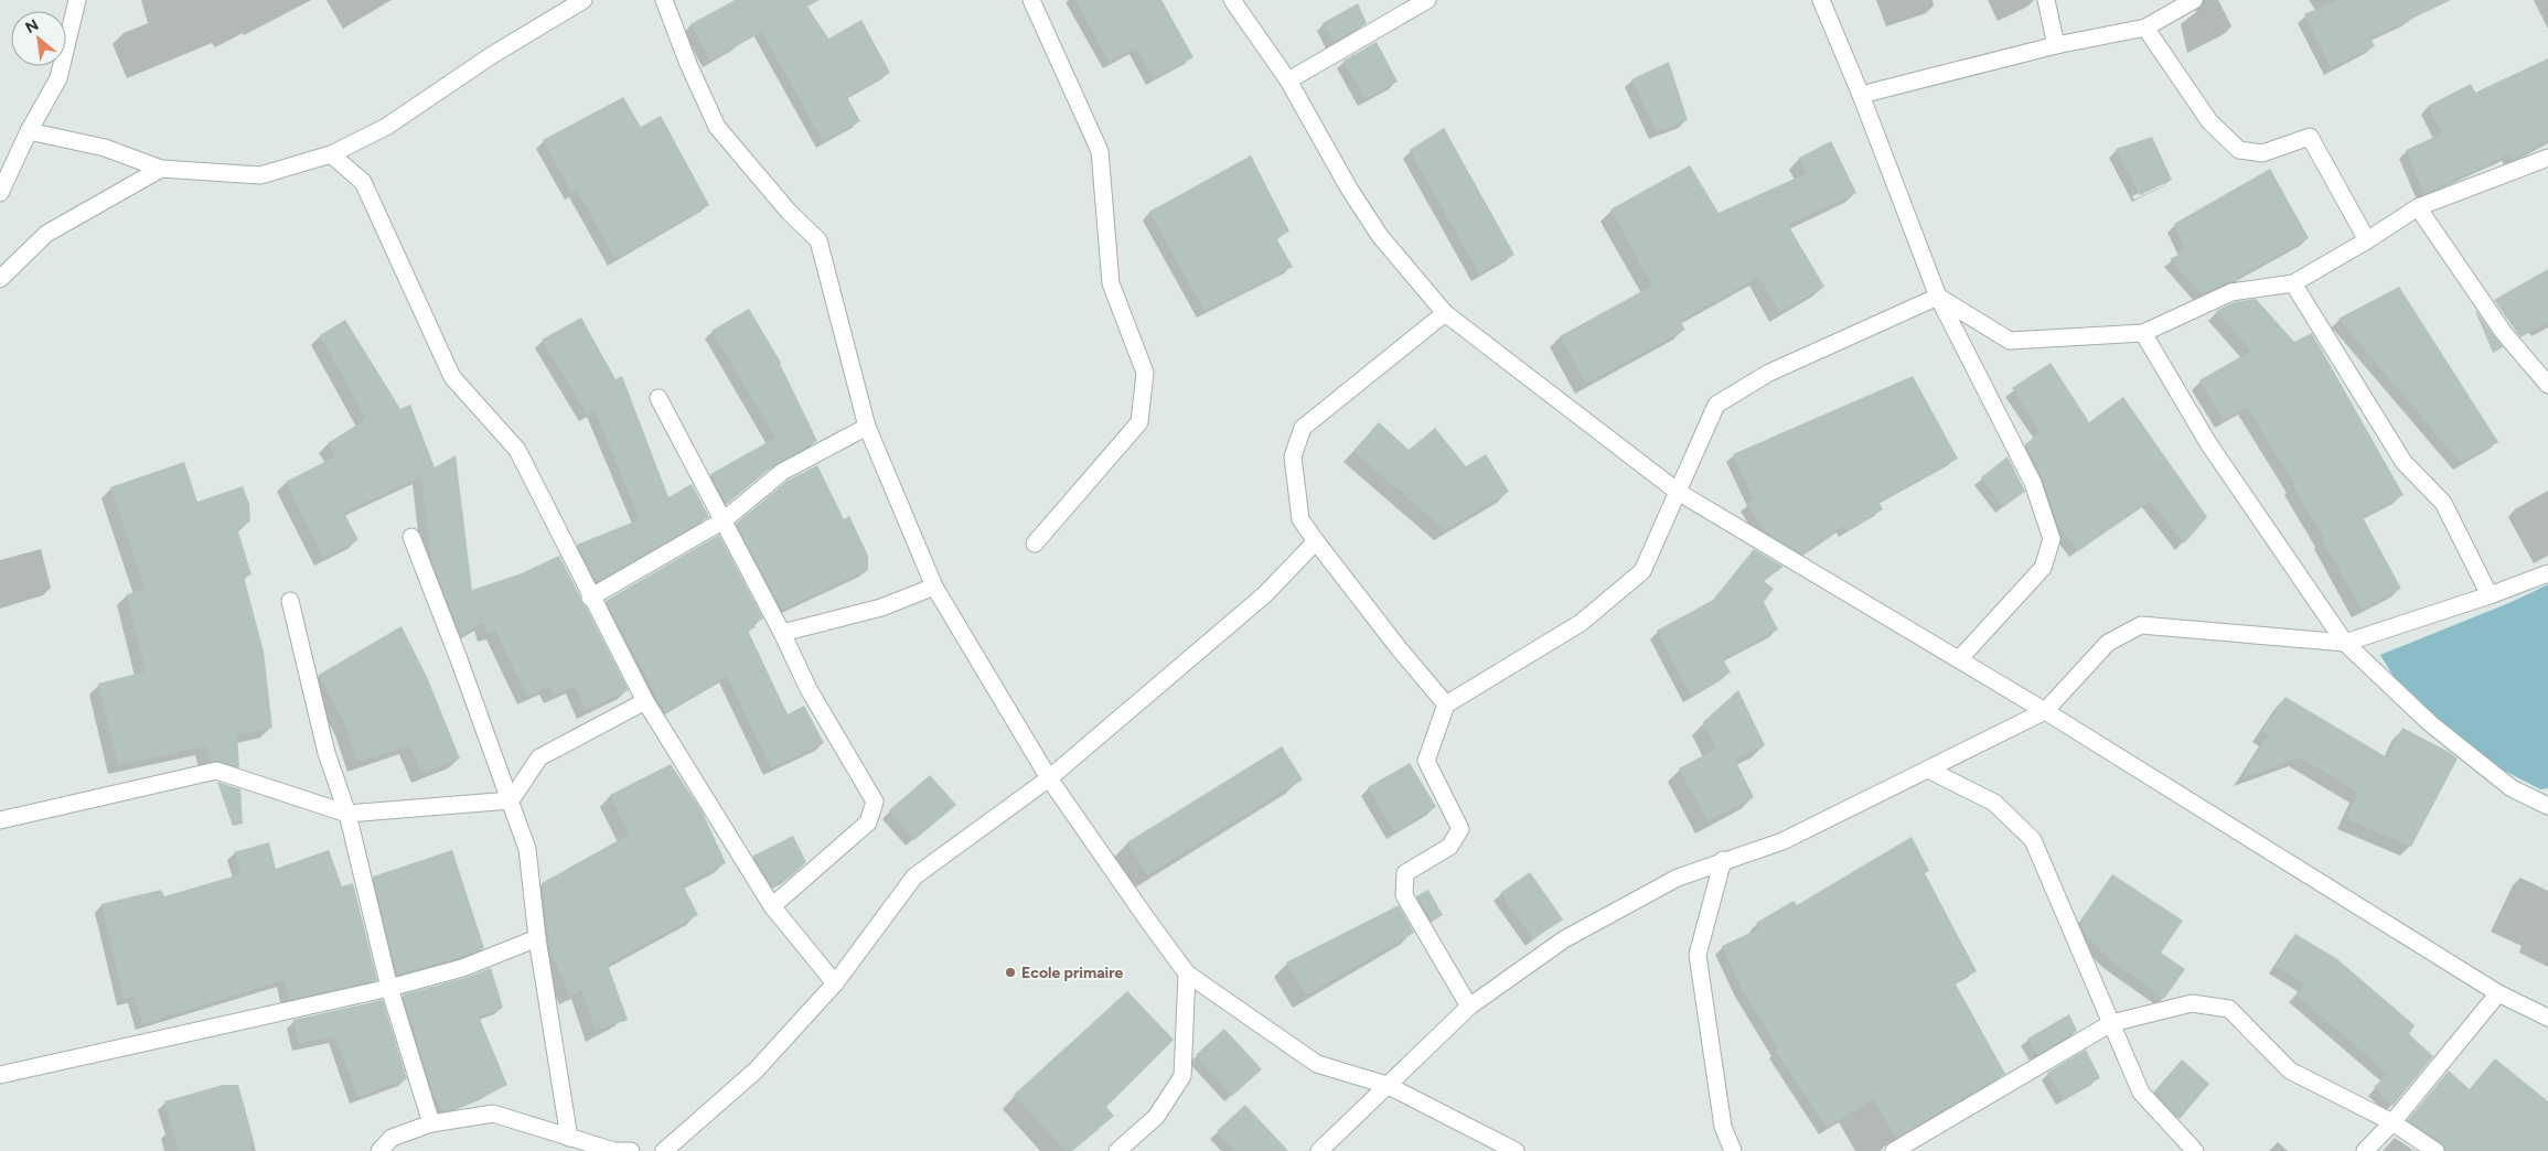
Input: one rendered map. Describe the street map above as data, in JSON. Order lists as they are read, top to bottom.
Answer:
{
  "places": ["Ecole primaire"],
  "north": "top left"
}
